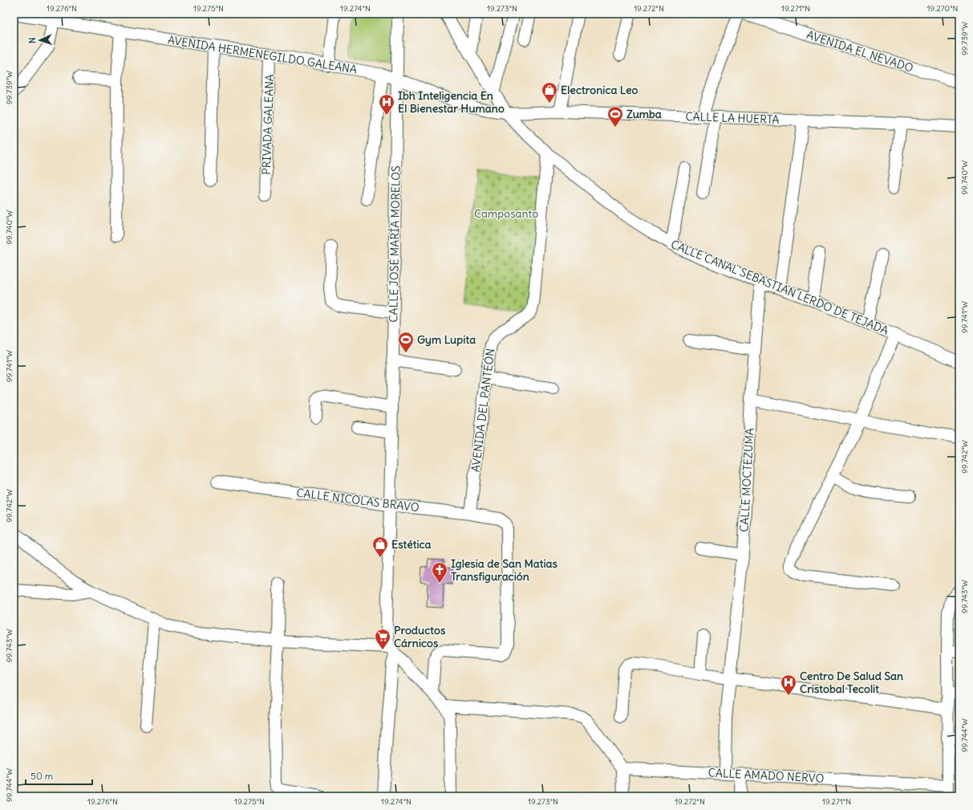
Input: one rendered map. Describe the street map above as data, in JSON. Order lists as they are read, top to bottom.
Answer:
{
  "streets": {
    "street": [
      "AVENIDA EL NEVADO",
      "AVENIDA HERMENEGILDO GALEANA",
      "CALLE LA HUERTA",
      "PRIVADA GALEANA",
      "CALLE JOSÉ MARÍA MORELOS",
      "CALLE CANAL SEBASTIAN LERDO DE TEJADA",
      "AVENIDA DEL PANTEÓN",
      "CALLE MOCTEZUMA",
      "CALLE NICOLAS BRAVO",
      "CALLE AMADO NERVO"
    ]
  },
  "crossings": [
    ["AVENIDA HERMENEGILDO GALEANA", "CALLE LA HUERTA"],
    ["AVENIDA HERMENEGILDO GALEANA", "PRIVADA GALEANA"],
    ["AVENIDA HERMENEGILDO GALEANA", "CALLE JOSÉ MARÍA MORELOS"],
    ["AVENIDA HERMENEGILDO GALEANA", "CALLE CANAL SEBASTIAN LERDO DE TEJADA"],
    ["CALLE LA HUERTA", "CALLE CANAL SEBASTIAN LERDO DE TEJADA"],
    ["CALLE JOSÉ MARÍA MORELOS", "CALLE NICOLAS BRAVO"],
    ["CALLE CANAL SEBASTIAN LERDO DE TEJADA", "AVENIDA DEL PANTEÓN"],
    ["CALLE CANAL SEBASTIAN LERDO DE TEJADA", "CALLE MOCTEZUMA"],
    ["AVENIDA DEL PANTEÓN", "CALLE NICOLAS BRAVO"],
    ["CALLE MOCTEZUMA", "CALLE AMADO NERVO"]
  ],
  "parks": ["Camposanto"],
  "places": {
    "shop": ["Electronica Leo", "Estética"],
    "hospital": ["Ibh Inteligencia En El Bienestar Humano", "Centro De Salud San Cristobal Tecolit"],
    "sports": ["Zumba", "Gym Lupita"],
    "church": ["Iglesia de San Matias Transfiguración"],
    "supermarket": ["Productos Cárnicos"]
  },
  "scale_bar": "50 m",
  "north": "left",
  "coordinates": [
    "19.276°N",
    "19.275°N",
    "19.274°N",
    "19.273°N",
    "19.272°N",
    "19.271°N",
    "19.270°N",
    "99.739°W",
    "99.740°W",
    "99.741°W",
    "99.742°W",
    "99.743°W",
    "99.744°W"
  ]
}
